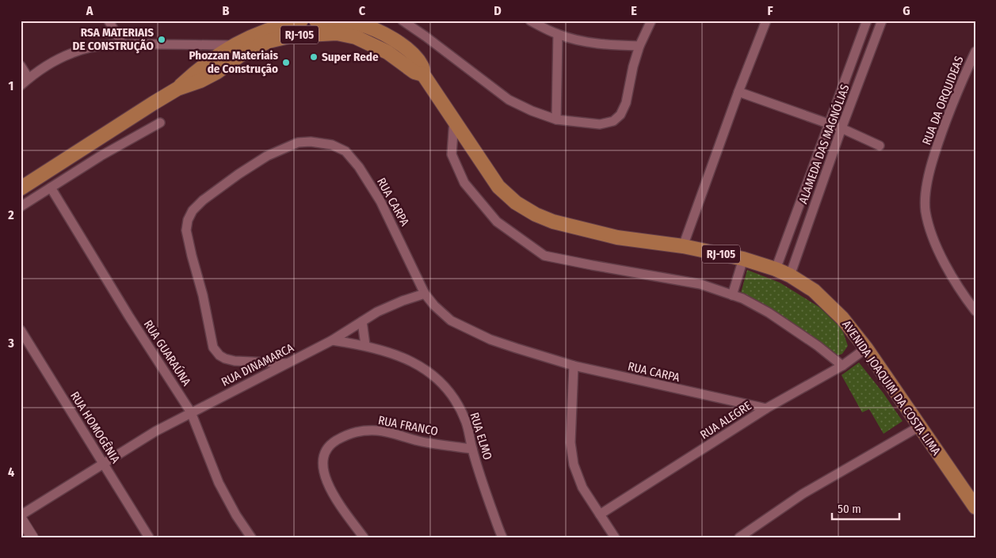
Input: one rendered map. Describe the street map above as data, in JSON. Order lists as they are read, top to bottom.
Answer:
{
  "streets": {
    "main road": ["RJ-105", "AVENIDA JOAQUIM DA COSTA LIMA"],
    "street": [
      "RUA DA ORQUIDEAS",
      "ALAMEDA DAS MAGNÓLIAS",
      "RUA CARPA",
      "RUA GUARAÚNA",
      "RUA DINAMARCA",
      "RUA ALEGRE",
      "RUA FRANCO",
      "RUA HOMOGÊNIA",
      "RUA ELMO"
    ]
  },
  "crossings": [
    ["ALAMEDA DAS MAGNÓLIAS", "AVENIDA JOAQUIM DA COSTA LIMA"],
    ["RUA CARPA", "RUA DINAMARCA"],
    ["RUA CARPA", "RUA ALEGRE"],
    ["RUA GUARAÚNA", "RUA DINAMARCA"],
    ["RUA DINAMARCA", "RUA HOMOGÊNIA"],
    ["RUA DINAMARCA", "RUA ELMO"],
    ["AVENIDA JOAQUIM DA COSTA LIMA", "RUA ALEGRE"],
    ["RUA FRANCO", "RUA ELMO"]
  ],
  "places": ["RSA MATERIAIS DE CONSTRUÇÃO", "Super Rede", "Phozzan Materiais de Construção"],
  "scale_bar": "50 m",
  "grid": {
    "columns": [
      "A",
      "B",
      "C",
      "D",
      "E",
      "F",
      "G"
    ],
    "rows": [
      "1",
      "2",
      "3",
      "4"
    ]
  }
}
